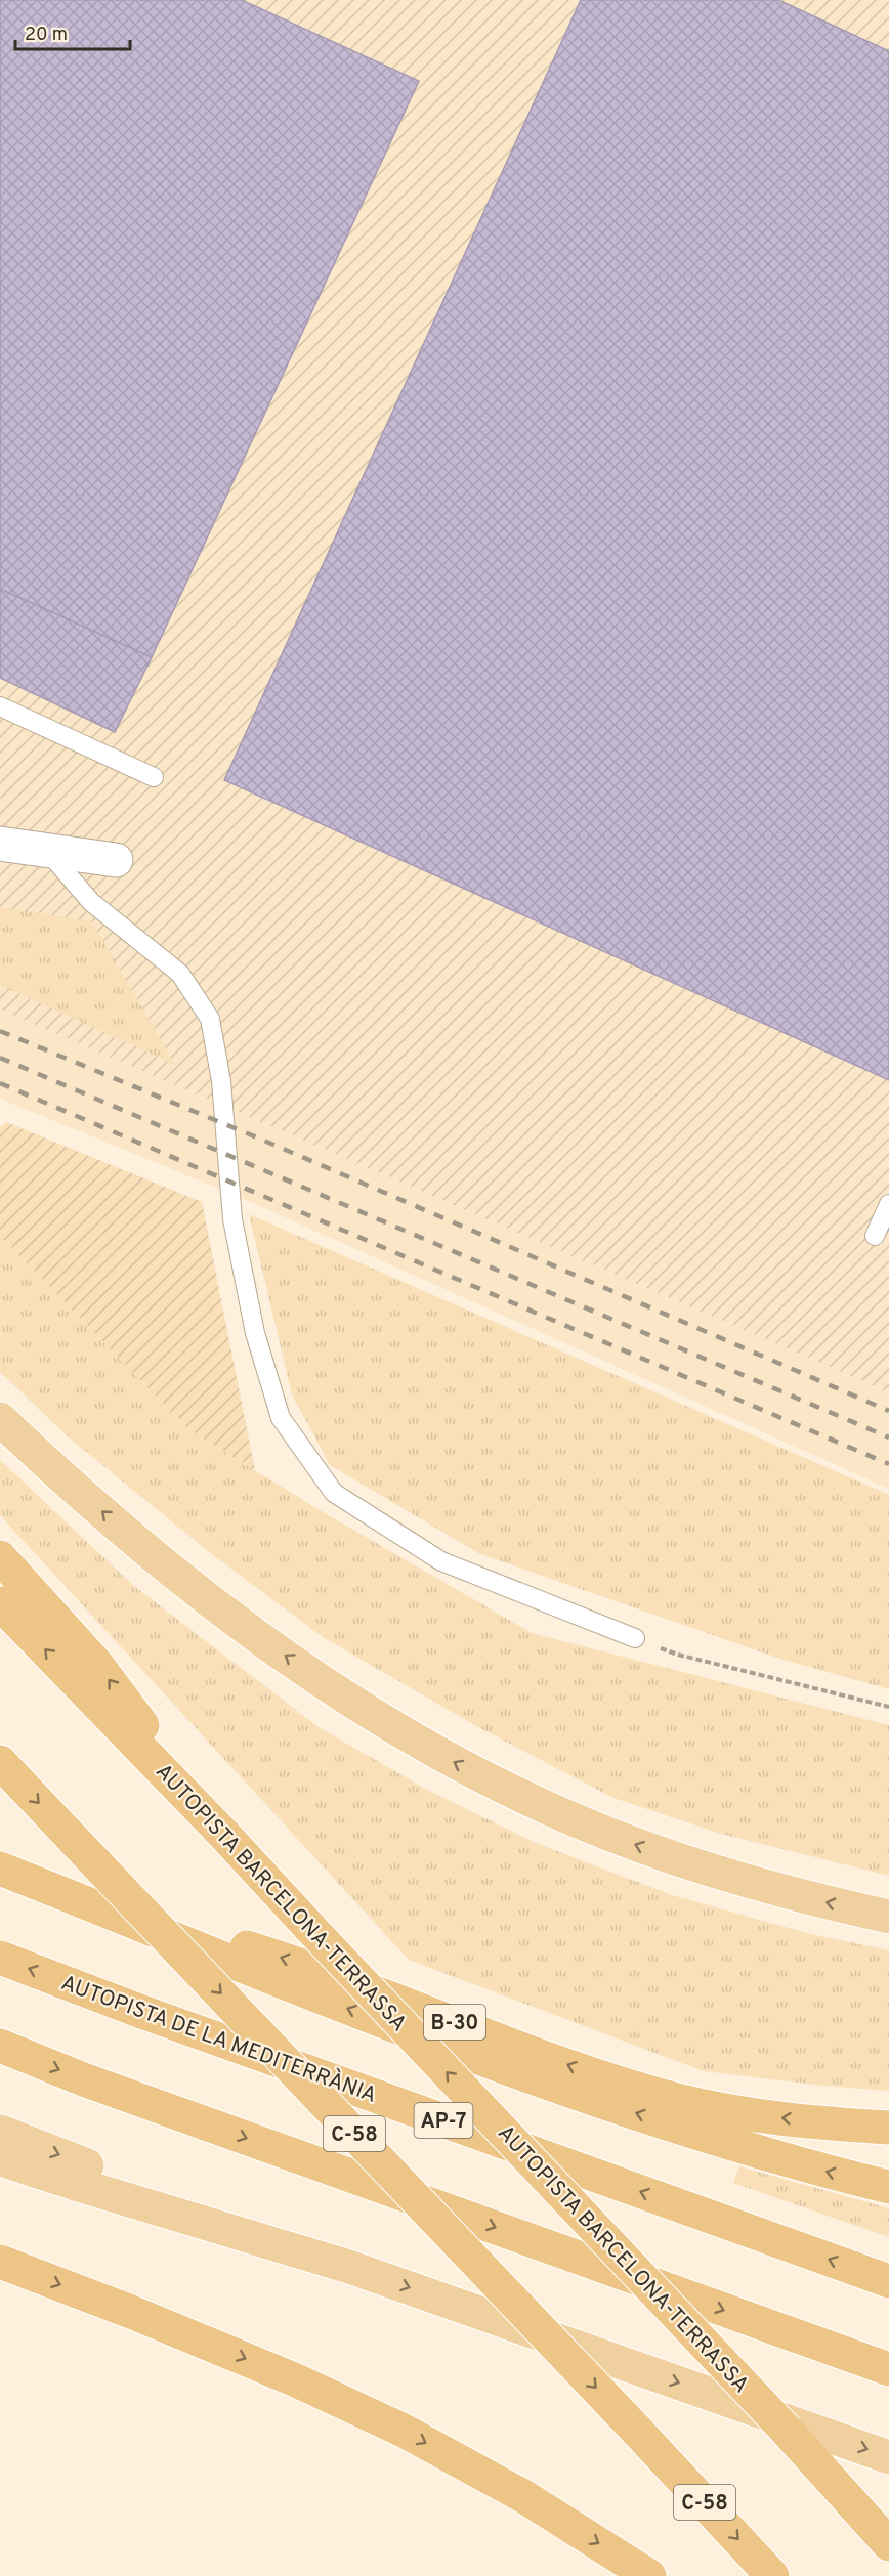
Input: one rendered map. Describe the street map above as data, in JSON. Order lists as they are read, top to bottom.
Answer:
{
  "streets": {
    "highway": [
      "AUTOPISTA BARCELONA-TERRASSA",
      "B-30",
      "AUTOPISTA DE LA MEDITERRÀNIA",
      "AP-7",
      "C-58"
    ]
  },
  "scale_bar": "20 m"
}
